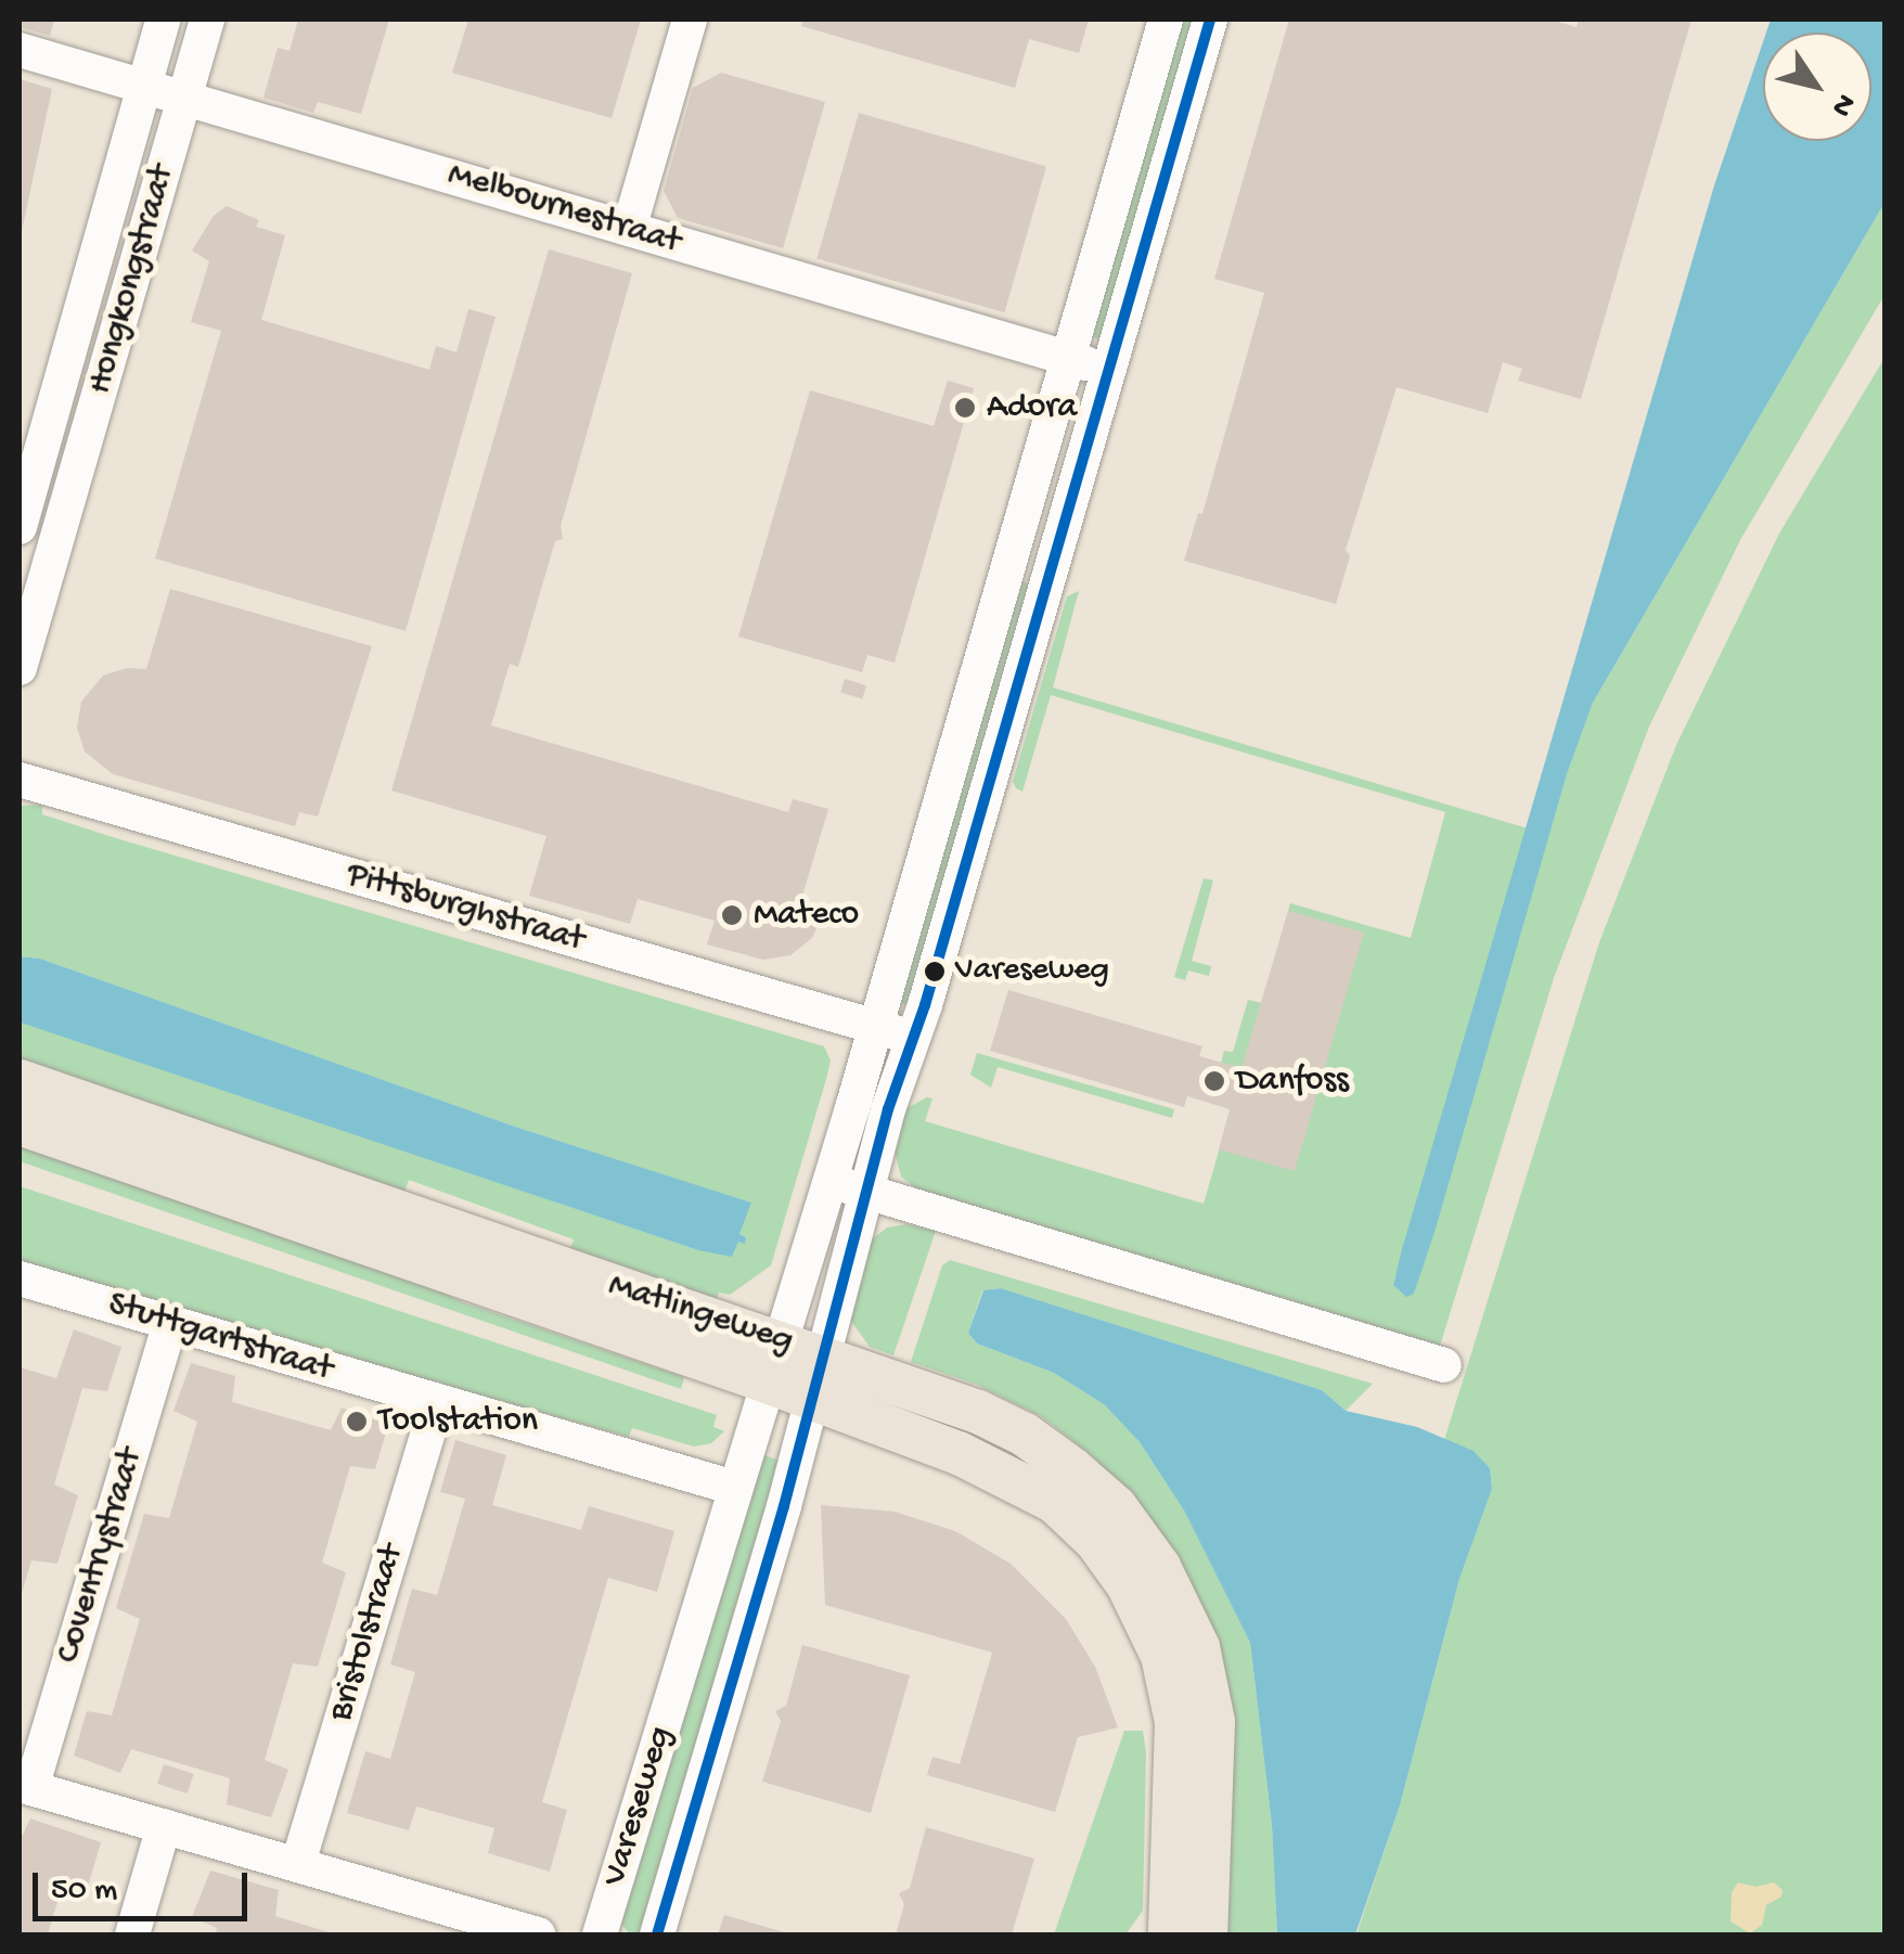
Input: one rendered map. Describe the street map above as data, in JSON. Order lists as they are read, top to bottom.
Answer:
{
  "streets": {
    "main road": ["Matlingeweg"],
    "street": [
      "Melbournestraat",
      "Hongkongstraat",
      "Pittsburghstraat",
      "Stuttgartstraat",
      "Coventrystraat",
      "Bristolstraat",
      "Vareseweg"
    ]
  },
  "crossings": [
    ["Melbournestraat", "Hongkongstraat"],
    ["Melbournestraat", "Vareseweg"],
    ["Pittsburghstraat", "Vareseweg"],
    ["Matlingeweg", "Vareseweg"],
    ["Stuttgartstraat", "Coventrystraat"],
    ["Stuttgartstraat", "Bristolstraat"],
    ["Stuttgartstraat", "Vareseweg"]
  ],
  "places": [
    "Adora",
    "Mateco",
    "Vareseweg",
    "Danfoss",
    "Toolstation"
  ],
  "scale_bar": "50 m",
  "north": "bottom right"
}
